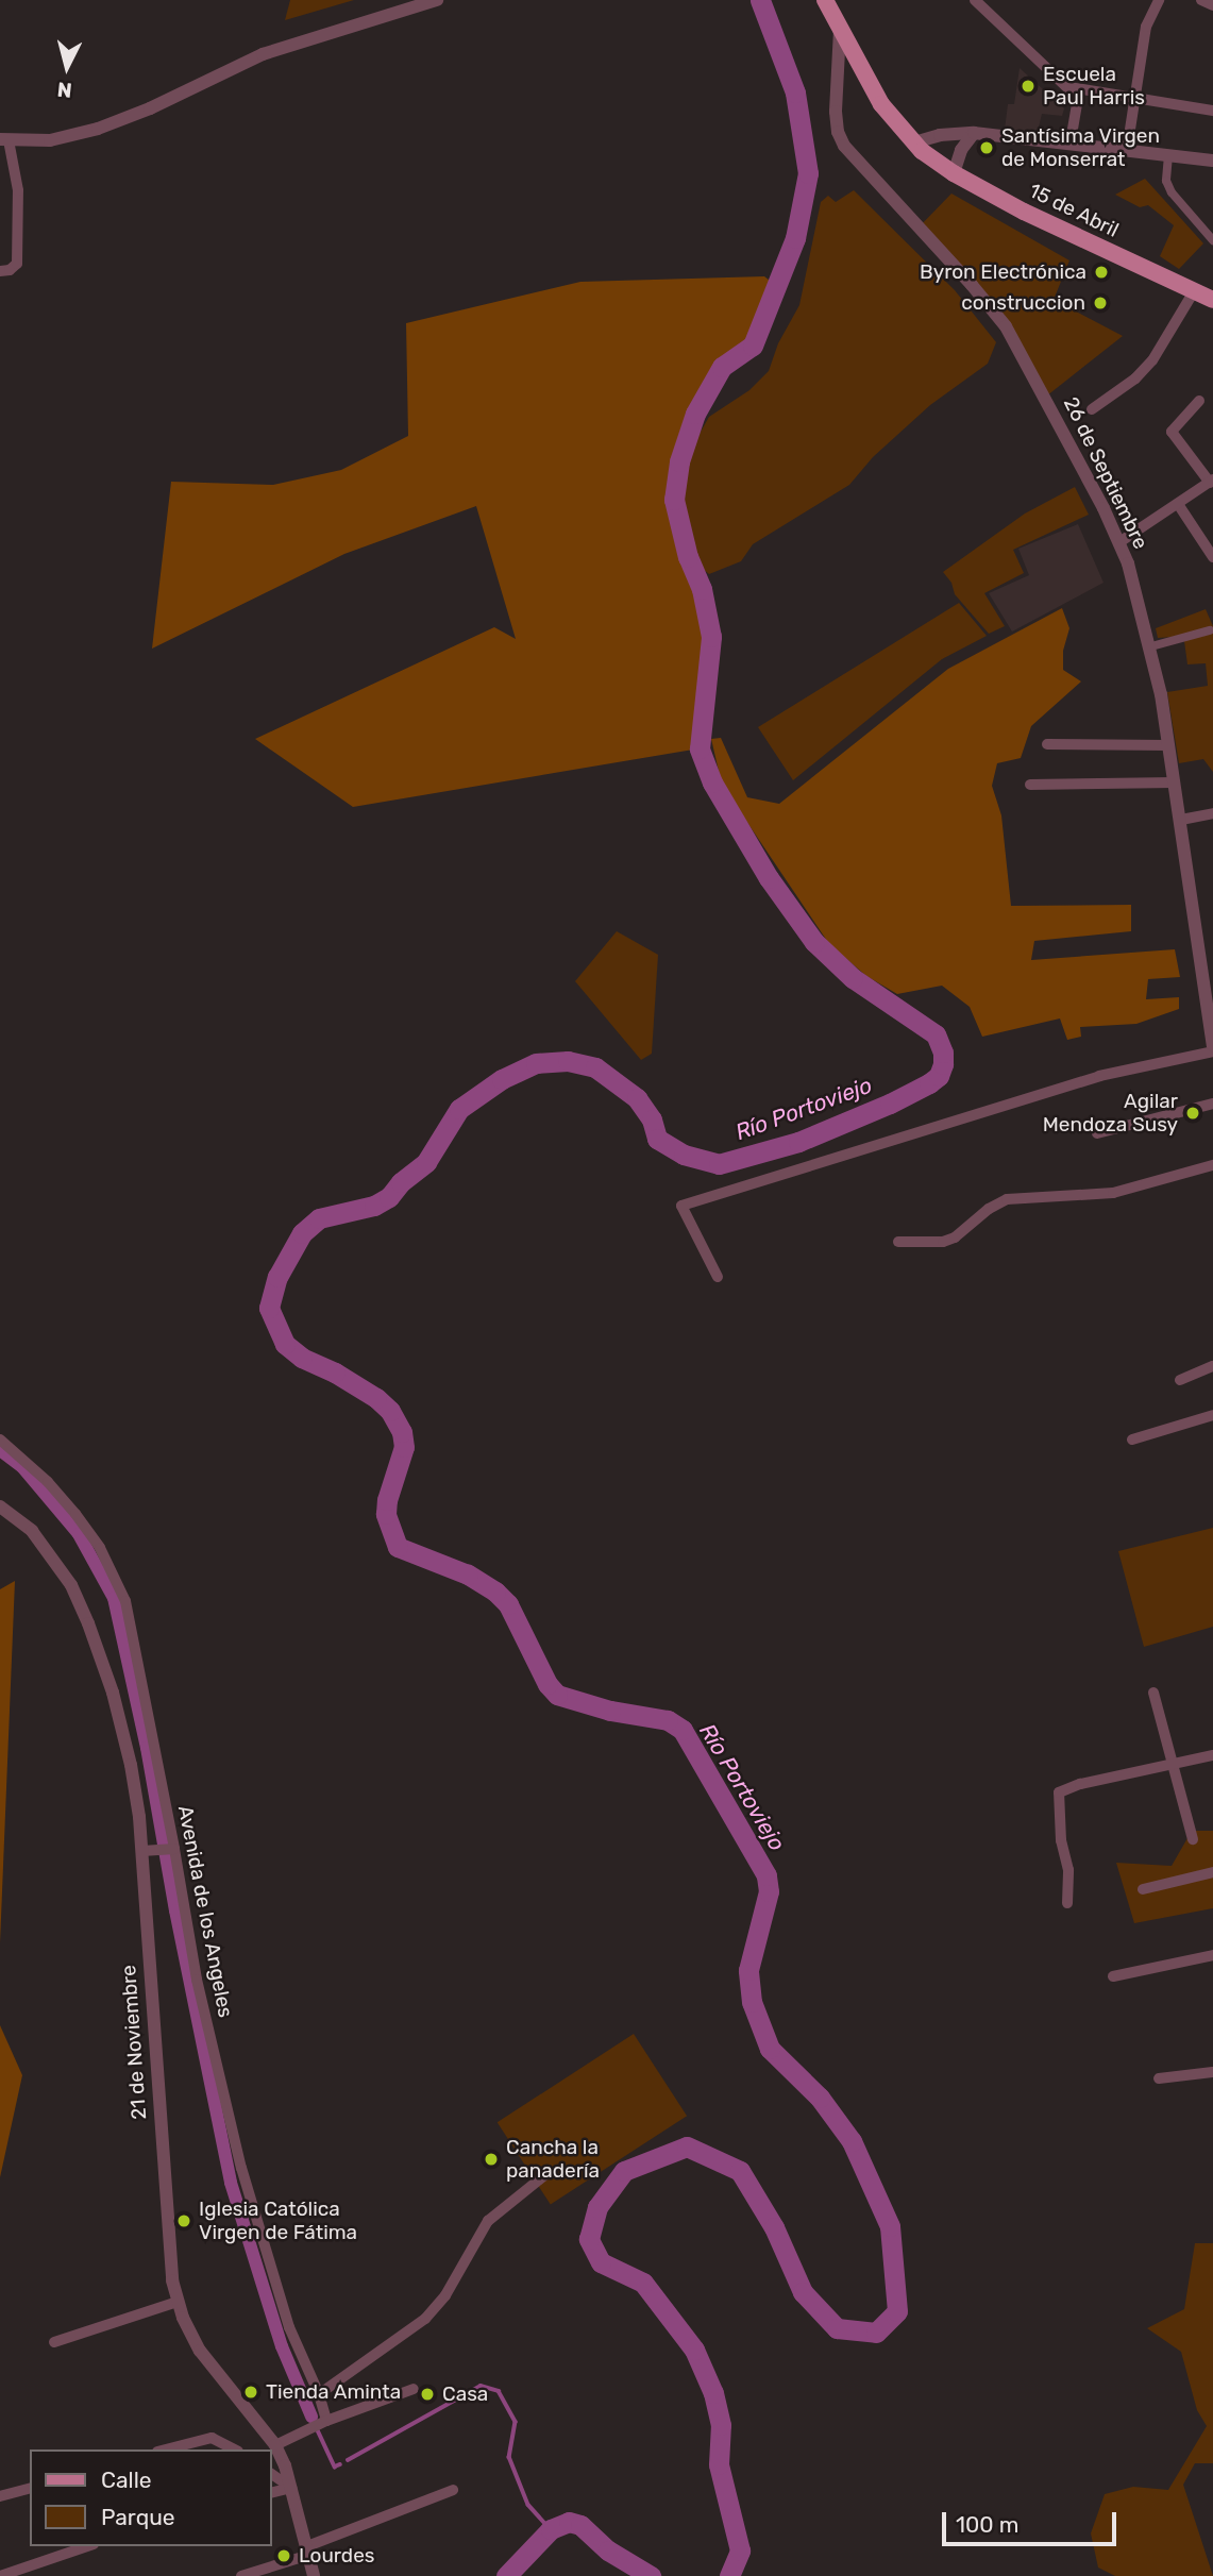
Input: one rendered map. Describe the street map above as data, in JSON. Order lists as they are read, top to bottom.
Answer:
{
  "streets": {
    "main road": ["15 de Abril"],
    "street": ["26 de Septiembre", "Avenida de los Angeles", "21 de Noviembre"]
  },
  "crossings": [
    ["15 de Abril", "26 de Septiembre"],
    ["Avenida de los Angeles", "21 de Noviembre"]
  ],
  "water": ["Río Portoviejo"],
  "places": [
    "Escuela Paul Harris",
    "Santísima Virgen de Monserrat",
    "Byron Electrónica",
    "construccion",
    "Agilar Mendoza Susy",
    "Cancha la panadería",
    "Iglesia Católica Virgen de Fátima",
    "Tienda Aminta",
    "Casa",
    "Lourdes"
  ],
  "legend": ["Calle", "Parque"],
  "scale_bar": "100 m",
  "north": "bottom"
}
